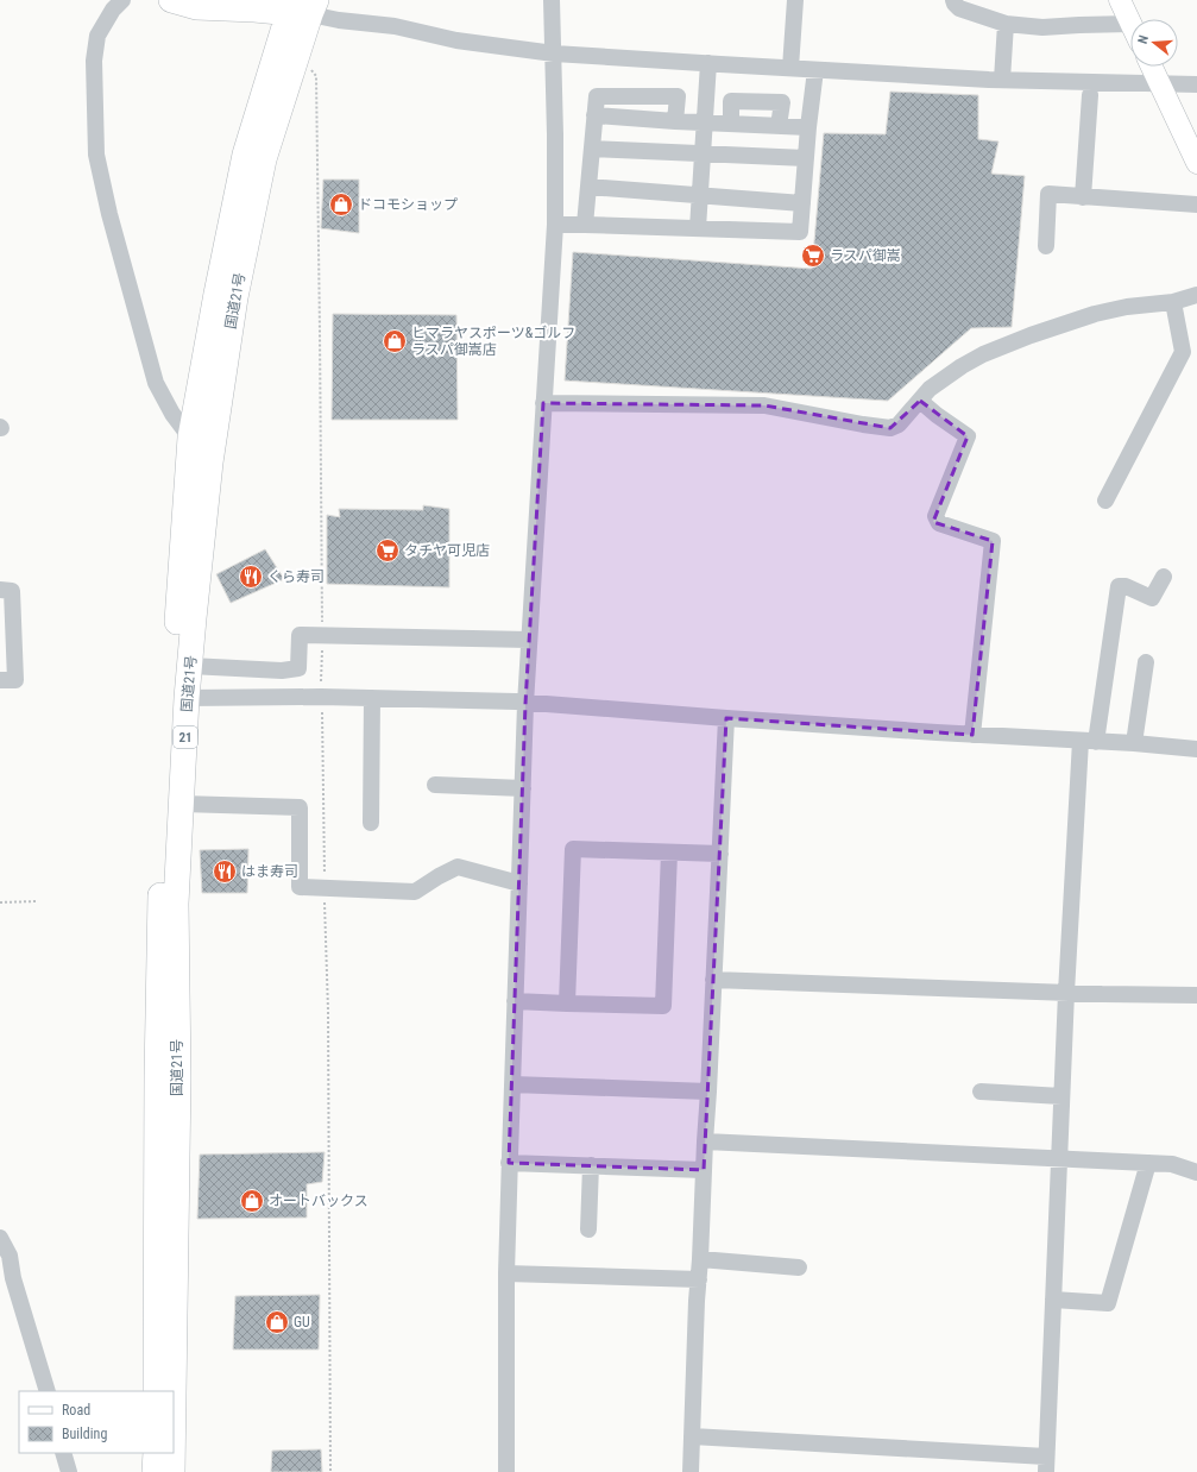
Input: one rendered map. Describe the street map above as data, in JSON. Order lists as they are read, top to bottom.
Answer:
{
  "streets": {
    "highway": ["国道21号", "21"]
  },
  "places": {
    "shop": [
      "ドコモショップ",
      "ヒマラヤスポーツ&ゴルフ ラスパ御嵩店",
      "オートバックス",
      "GU"
    ],
    "supermarket": ["ラスパ御嵩", "タチヤ可児店"],
    "restaurant": ["くら寿司", "はま寿司"]
  },
  "legend": ["Road", "Building"],
  "north": "left"
}
